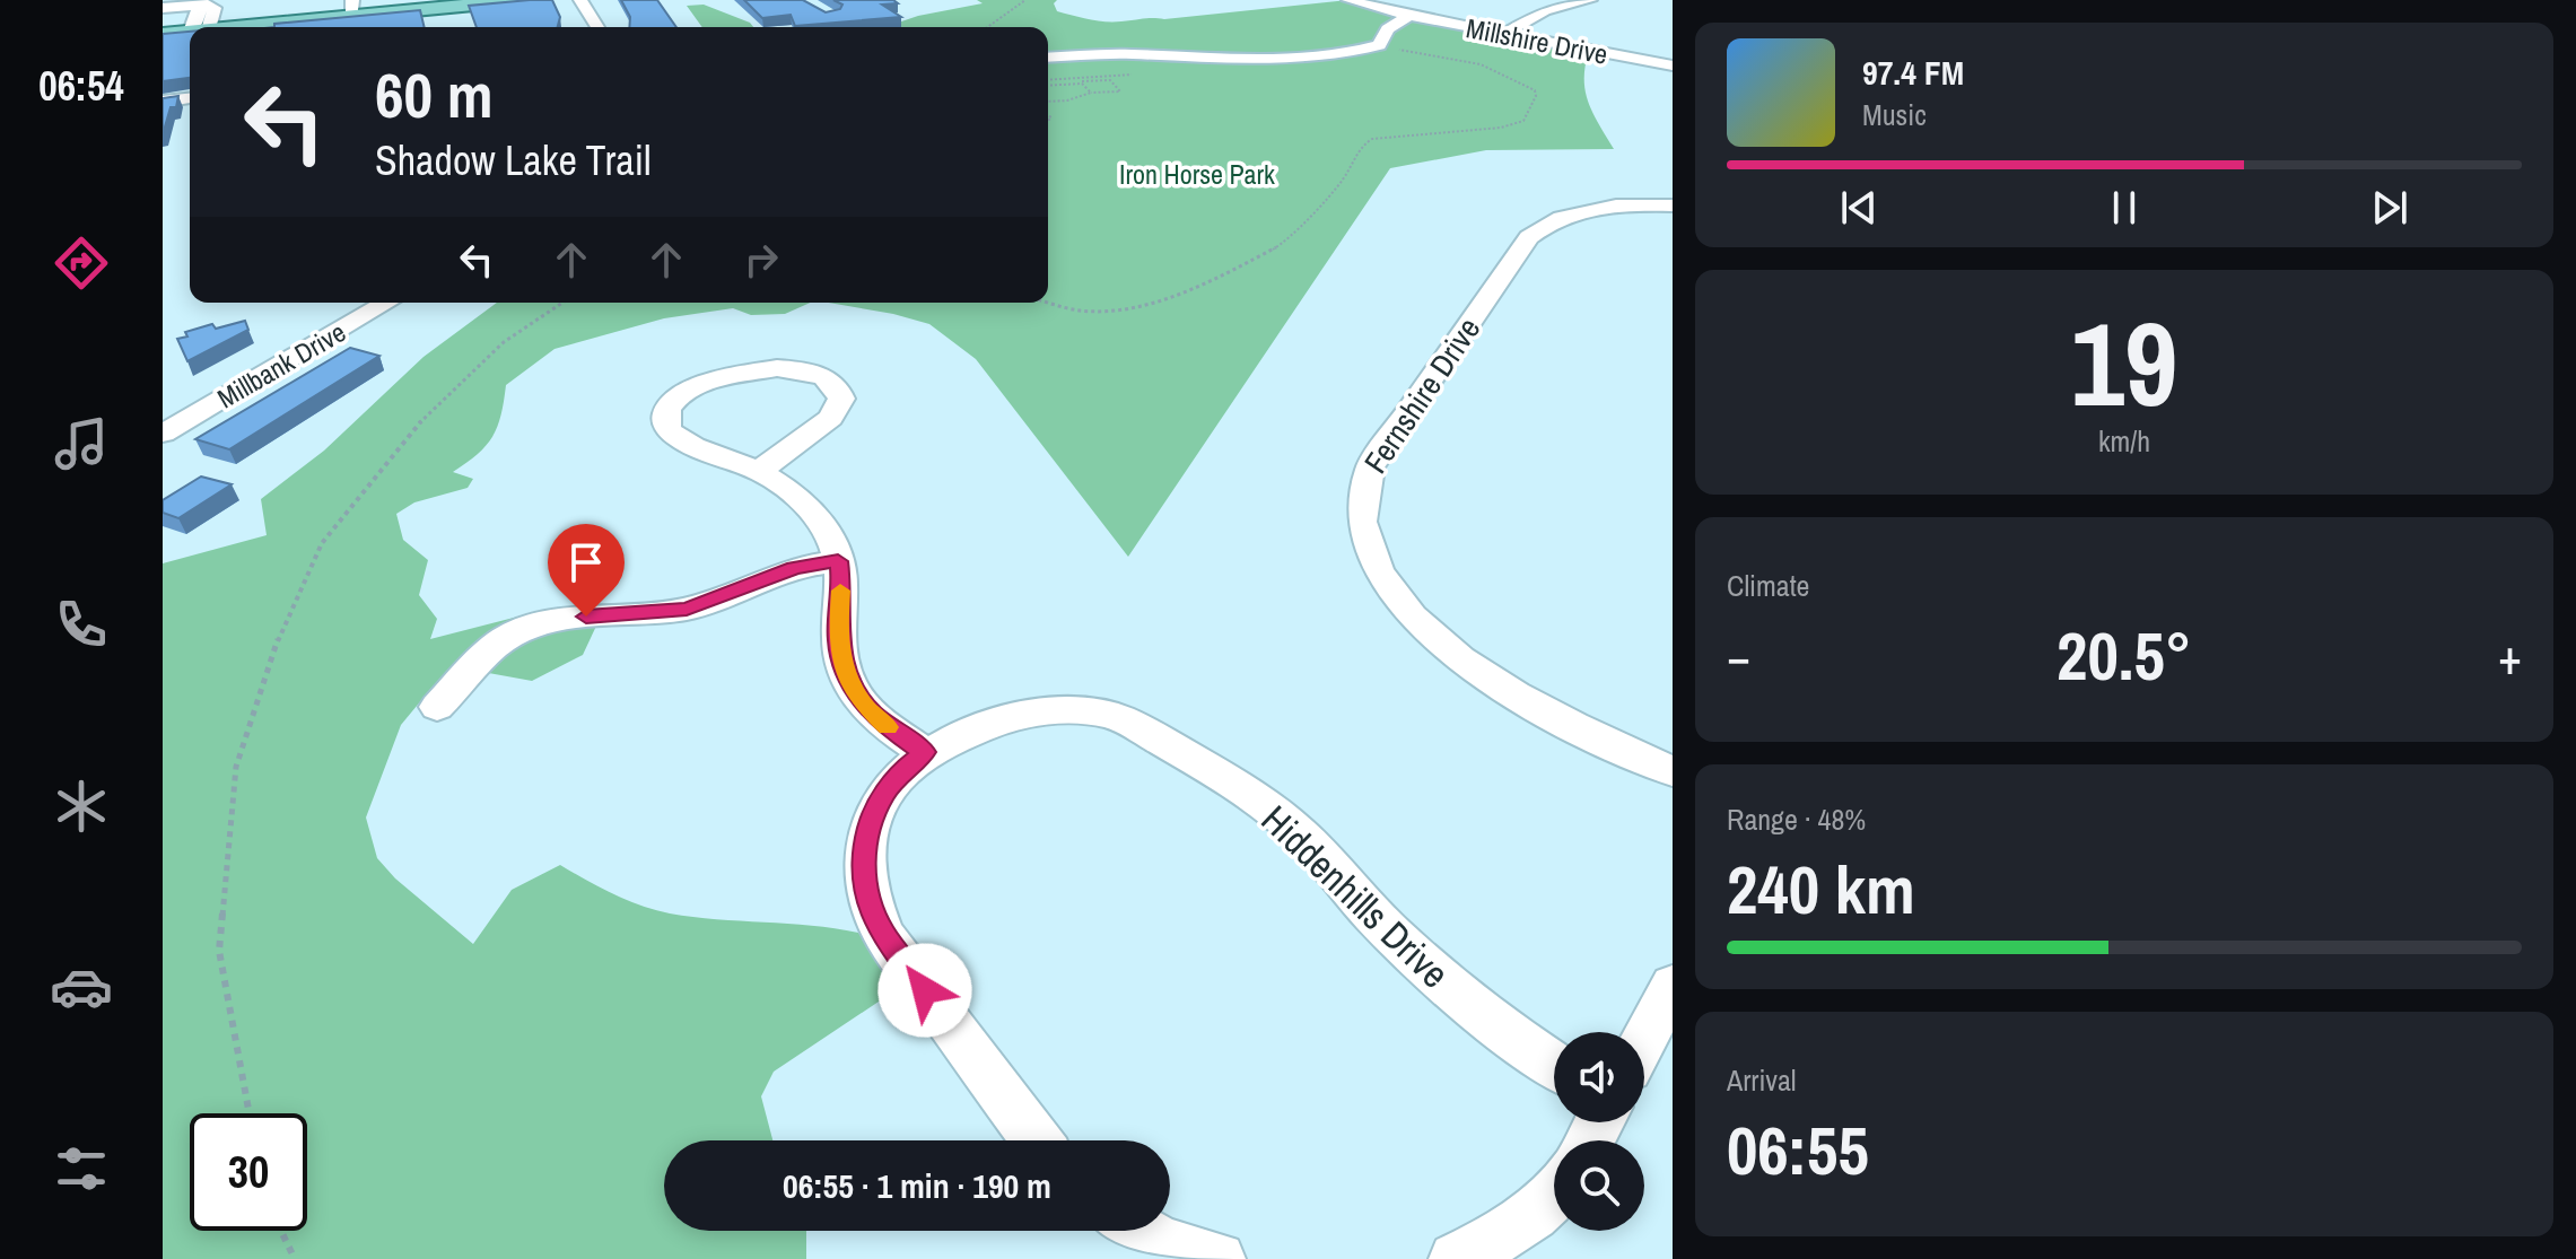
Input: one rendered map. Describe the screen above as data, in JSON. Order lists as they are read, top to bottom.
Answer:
{
  "streets": {
    "street": [
      "Millshire Drive",
      "Millbank Drive",
      "Fernshire Drive",
      "Hiddenhills Drive"
    ]
  },
  "parks": ["Iron Horse Park"],
  "page": {
    "tabs": "06:54",
    "turn": ["60 m", "Shadow Lake Trail"],
    "song": ["97.4 FM", "Music"],
    "tile": [
      ["19", "km/h"],
      "Climate",
      ["Range · 48%", "240 km"],
      ["Arrival", "06:55"]
    ],
    "heat": ["−", "20.5°", "+"],
    "limit": "30",
    "trip": "06:55 · 1 min · 190 m"
  }
}
